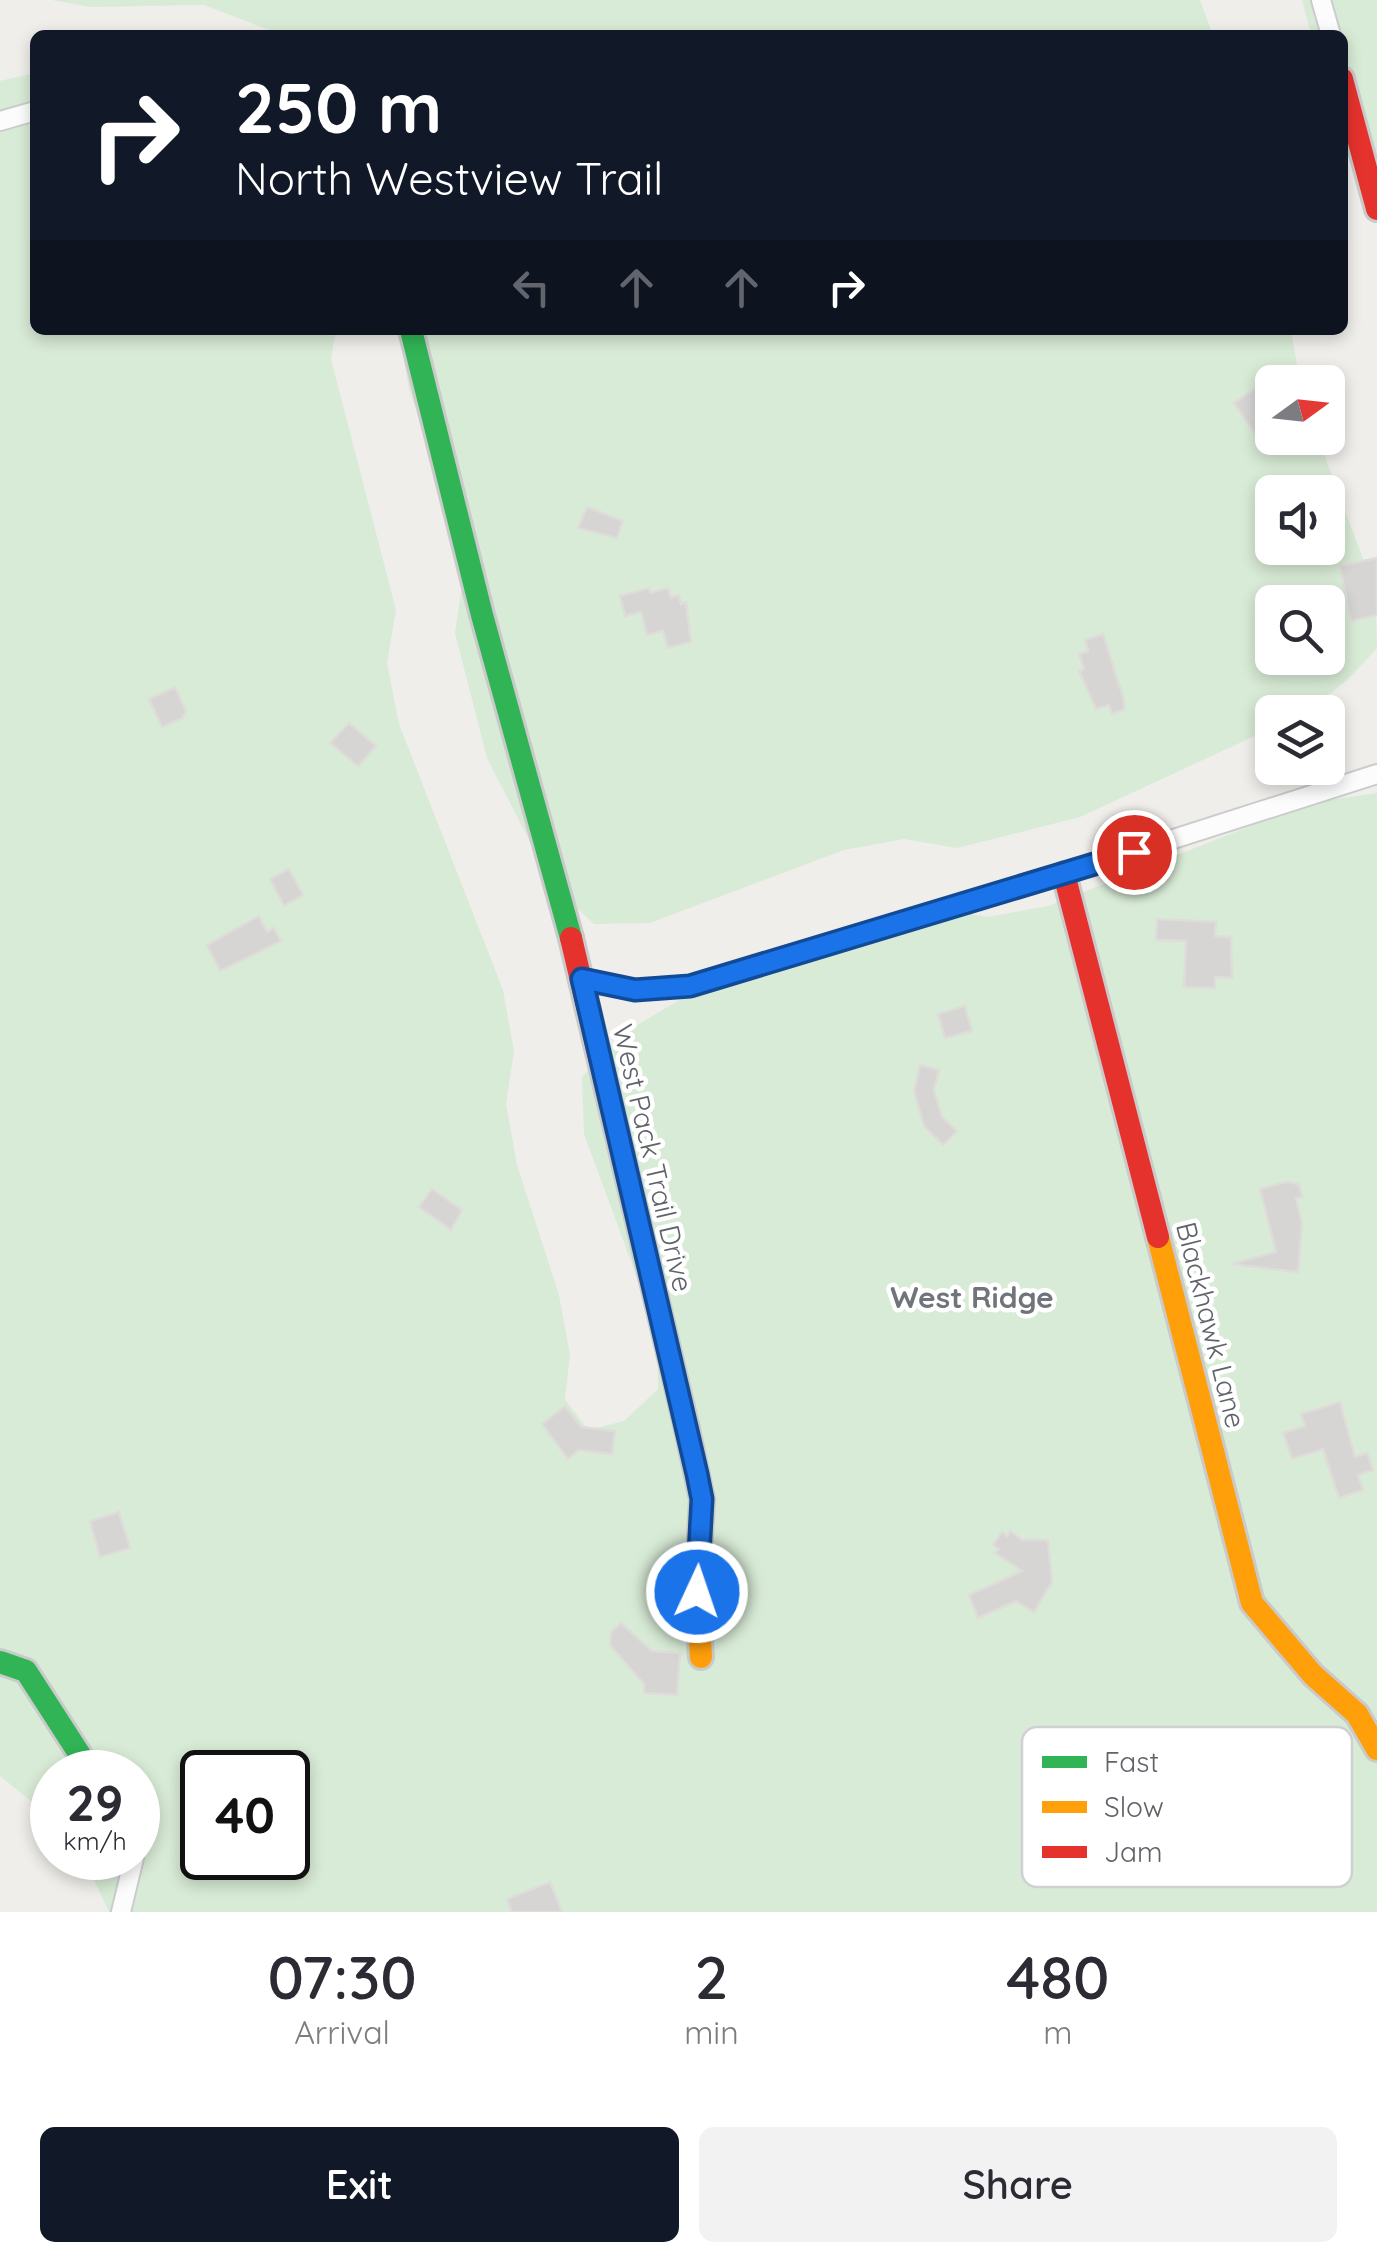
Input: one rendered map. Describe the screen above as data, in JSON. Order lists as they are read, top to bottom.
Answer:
{
  "streets": {
    "street": ["West Pack Trail Drive", "Blackhawk Lane"]
  },
  "districts": ["West Ridge"],
  "legend": ["Fast", "Slow", "Jam"],
  "north": "right",
  "page": {
    "turn": ["250 m", "North Westview Trail"],
    "speed": "29 km/h",
    "limit": "40",
    "eta": [
      "07:30",
      "Arrival",
      "2",
      "min",
      "480",
      "m"
    ],
    "buttons": ["Exit", "Share"]
  }
}
